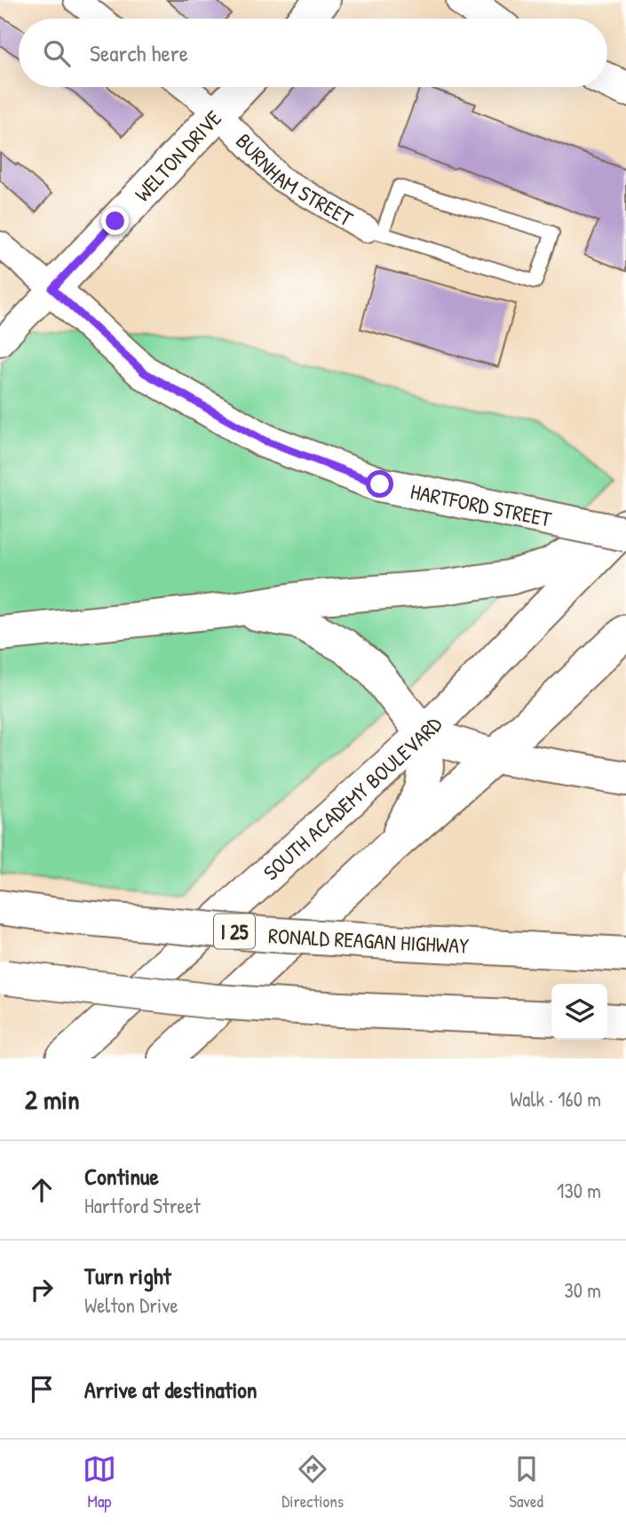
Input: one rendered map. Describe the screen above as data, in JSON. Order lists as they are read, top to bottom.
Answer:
{
  "streets": {
    "main road": [
      "WELTON DRIVE",
      "HARTFORD STREET",
      "SOUTH ACADEMY BOULEVARD",
      "I 25",
      "RONALD REAGAN HIGHWAY"
    ],
    "street": ["BURNHAM STREET"]
  },
  "crossings": [
    ["WELTON DRIVE", "BURNHAM STREET"],
    ["WELTON DRIVE", "HARTFORD STREET"]
  ],
  "page": {
    "search": "Search here",
    "heading": ["2 min", "Walk · 160 m"],
    "list": [
      ["Continue", "Hartford Street", "130 m"],
      ["Turn right", "Welton Drive", "30 m"],
      "Arrive at destination"
    ],
    "nav": ["Map", "Directions", "Saved"]
  }
}
